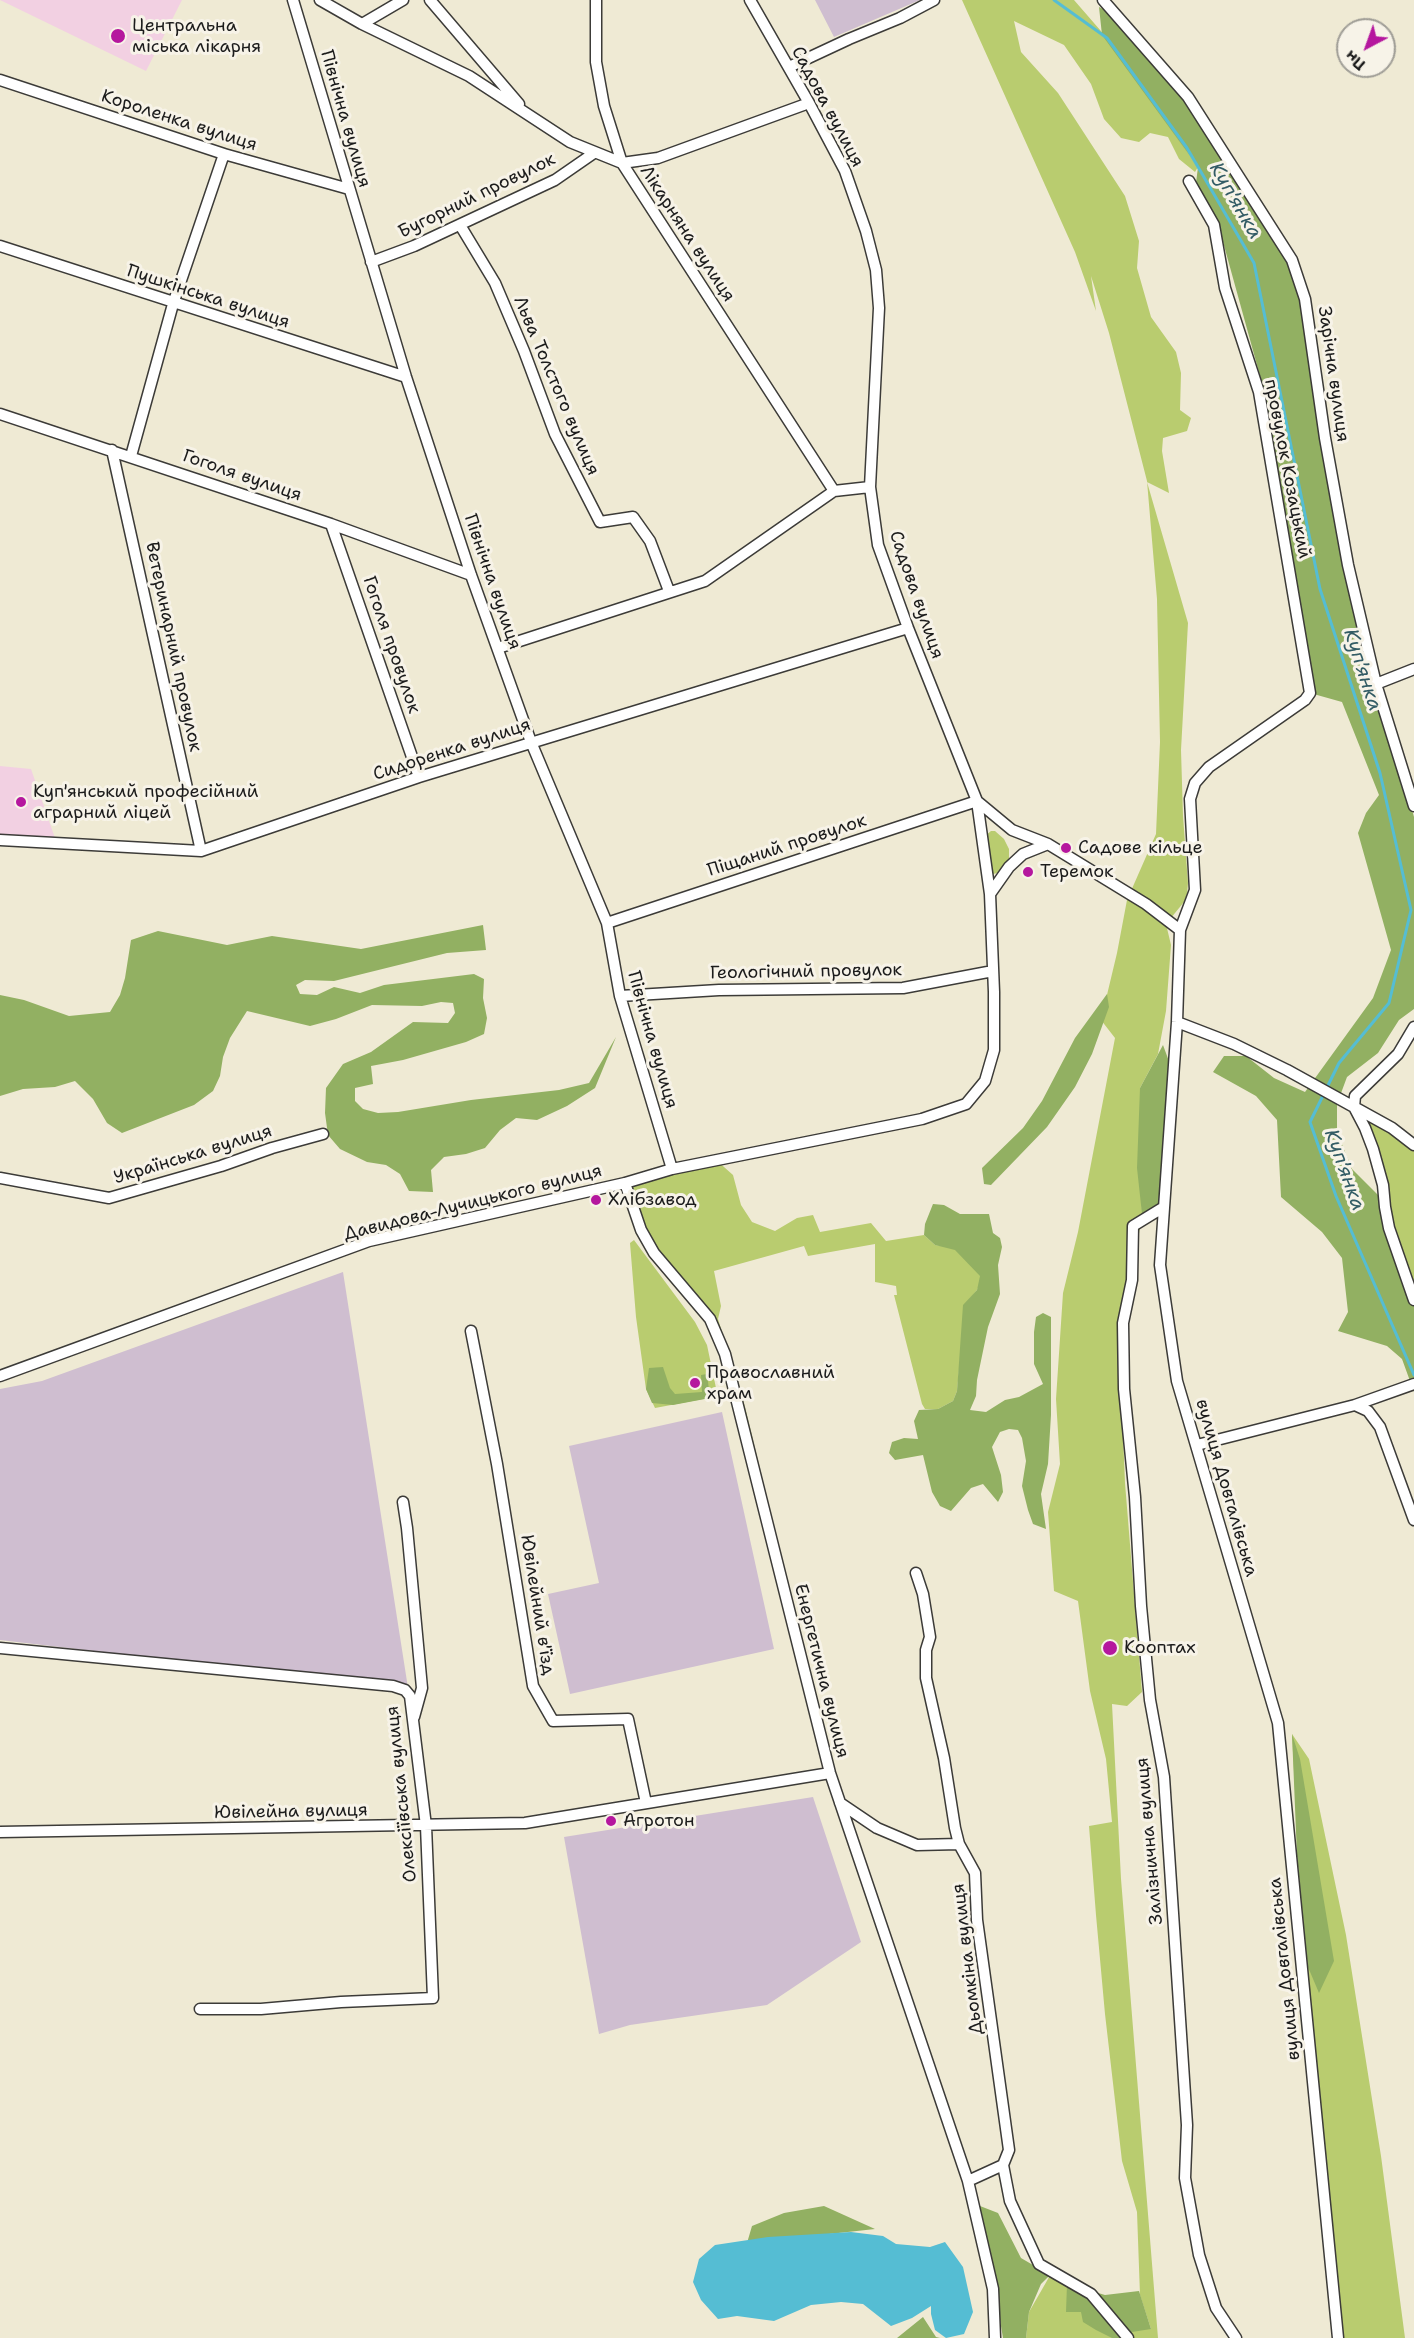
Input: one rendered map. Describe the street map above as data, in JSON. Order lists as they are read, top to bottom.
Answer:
{
  "streets": {
    "street": [
      "Садова вулиця",
      "Північна вулиця",
      "Короленка вулиця",
      "Бугорний провулок",
      "Лікарняна вулиця",
      "Пушкінська вулиця",
      "Зарічна вулиця",
      "Льва Толстого вулиця",
      "провулок Козацький",
      "Гоголя вулиця",
      "Гоголя провулок",
      "Ветеринарний провулок",
      "Сидоренка вулиця",
      "Піщаний провулок",
      "Геологічний провулок",
      "Українська вулиця",
      "Давидова-Лучицького вулиця",
      "вулиця Довгалівська",
      "Ювілейний в'їзд",
      "Енергетична вулиця",
      "Олексіївська вулиця",
      "Ювілейна вулиця",
      "Залізнична вулиця",
      "Дьомкіна вулиця"
    ]
  },
  "crossings": [
    ["Садова вулиця", "Сидоренка вулиця"],
    ["Садова вулиця", "Піщаний провулок"],
    ["Садова вулиця", "Геологічний провулок"],
    ["Садова вулиця", "Давидова-Лучицького вулиця"],
    ["Північна вулиця", "Короленка вулиця"],
    ["Північна вулиця", "Бугорний провулок"],
    ["Північна вулиця", "Пушкінська вулиця"],
    ["Північна вулиця", "Гоголя вулиця"],
    ["Північна вулиця", "Сидоренка вулиця"],
    ["Північна вулиця", "Піщаний провулок"],
    ["Північна вулиця", "Геологічний провулок"],
    ["Північна вулиця", "Давидова-Лучицького вулиця"],
    ["Бугорний провулок", "Лікарняна вулиця"],
    ["Бугорний провулок", "Льва Толстого вулиця"],
    ["провулок Козацький", "вулиця Довгалівська"],
    ["Гоголя вулиця", "Гоголя провулок"],
    ["Гоголя вулиця", "Ветеринарний провулок"],
    ["Гоголя провулок", "Сидоренка вулиця"],
    ["Ветеринарний провулок", "Сидоренка вулиця"],
    ["Давидова-Лучицького вулиця", "Енергетична вулиця"],
    ["вулиця Довгалівська", "Залізнична вулиця"],
    ["Ювілейний в'їзд", "Ювілейна вулиця"],
    ["Енергетична вулиця", "Ювілейна вулиця"],
    ["Олексіївська вулиця", "Ювілейна вулиця"]
  ],
  "water": ["Куп'янка"],
  "places": [
    "Центральна міська лікарня",
    "Куп'янський професійний аграрний ліцей",
    "Садове кільце",
    "Теремок",
    "Хлібзавод",
    "Православний храм",
    "Кооптах",
    "Агротон"
  ],
  "north": "bottom left"
}
